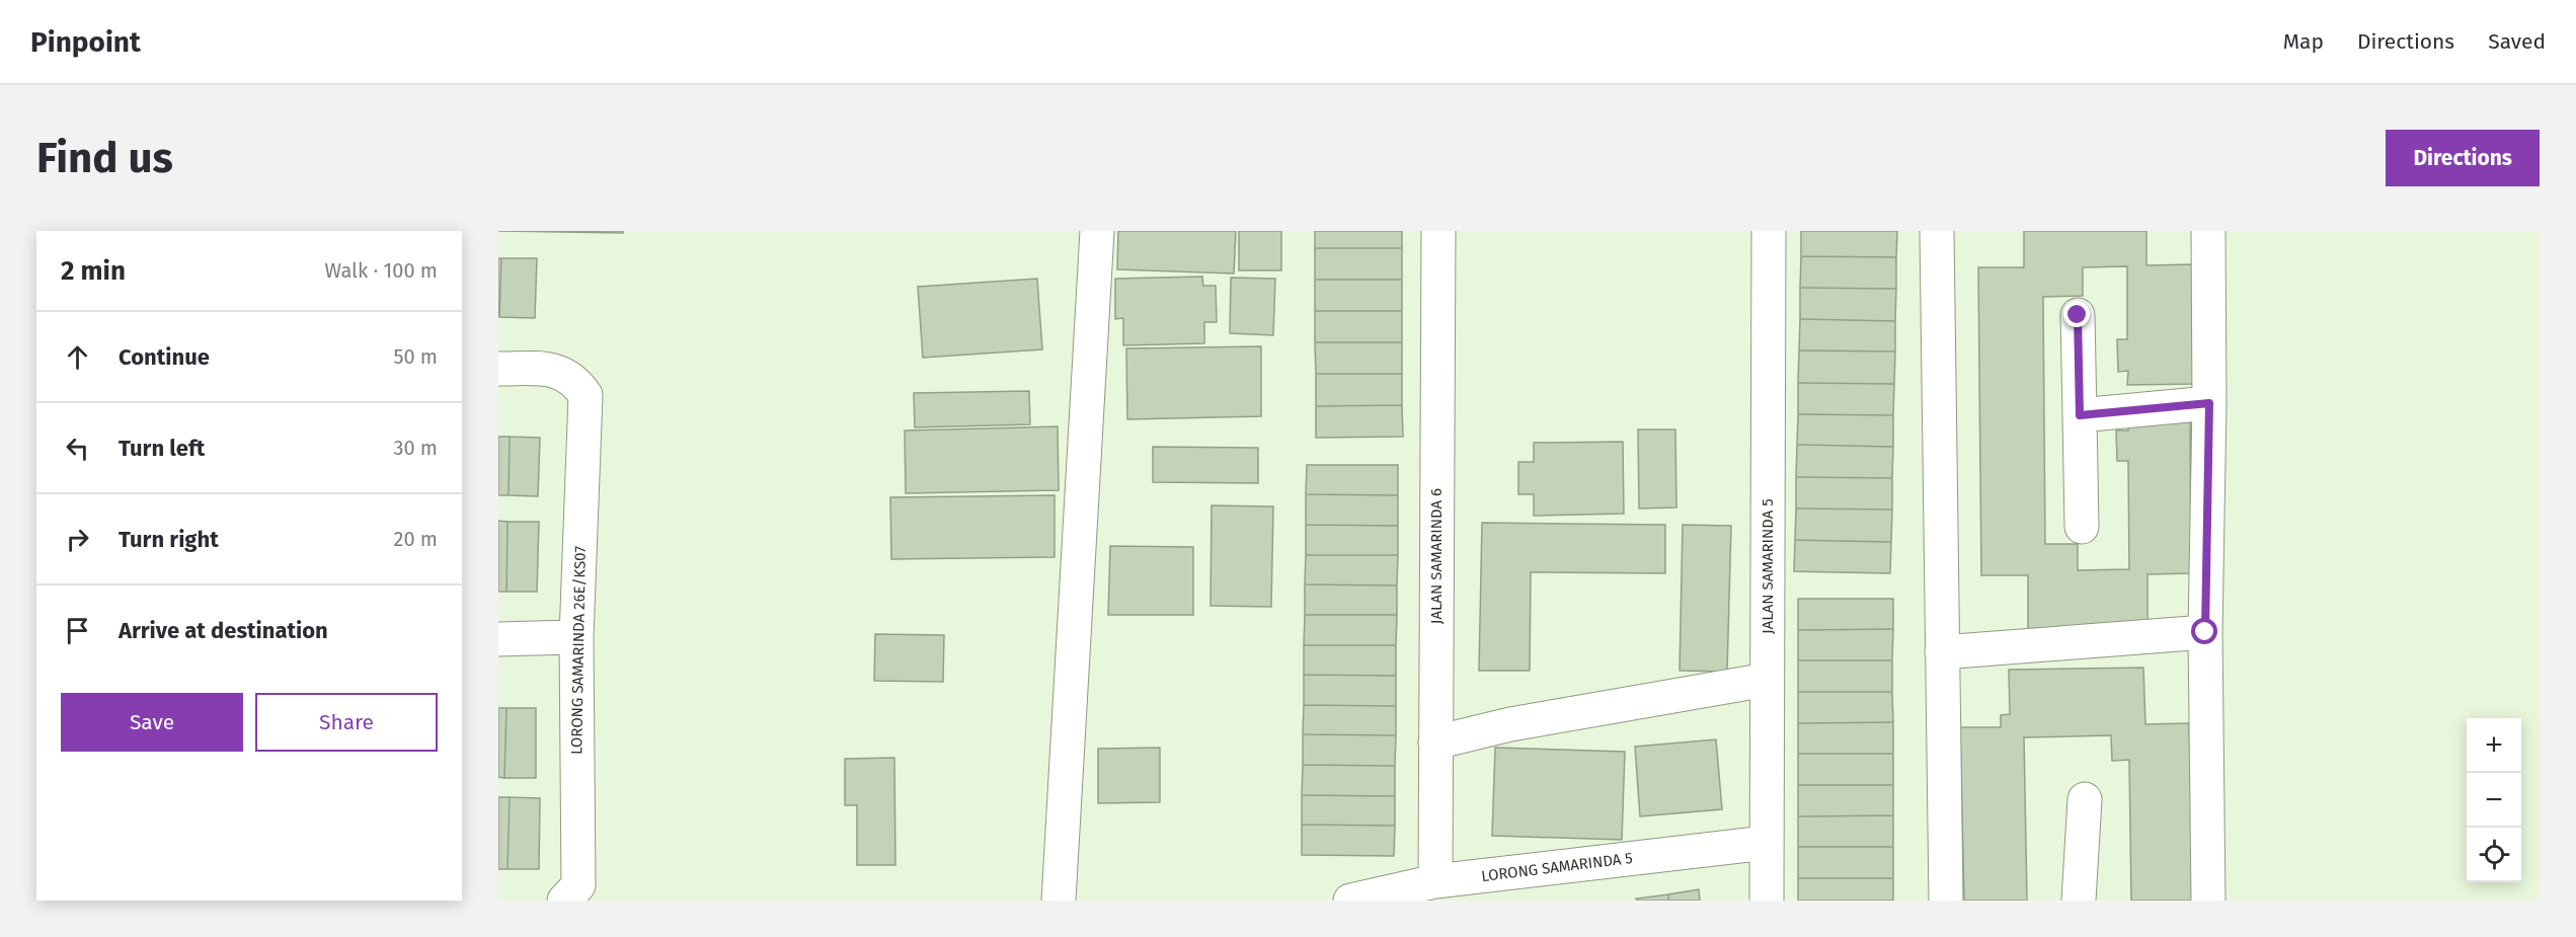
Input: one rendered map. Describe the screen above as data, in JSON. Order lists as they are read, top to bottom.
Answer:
{
  "streets": {
    "street": [
      "JALAN SAMARINDA 6",
      "JALAN SAMARINDA 5",
      "LORONG SAMARINDA 26E/KS07",
      "LORONG SAMARINDA 5"
    ]
  },
  "crossings": [
    ["JALAN SAMARINDA 6", "LORONG SAMARINDA 5"],
    ["JALAN SAMARINDA 5", "LORONG SAMARINDA 5"]
  ],
  "page": {
    "header": "Pinpoint",
    "nav": ["Map", "Directions", "Saved"],
    "buttons": [
      "Directions",
      ["Save", "Share"]
    ],
    "title": "Find us",
    "heading": ["2 min", "Walk · 100 m"],
    "list": [
      ["Continue", "50 m"],
      ["Turn left", "30 m"],
      ["Turn right", "20 m"],
      "Arrive at destination"
    ],
    "map_buttons": ["+", "−"]
  }
}
